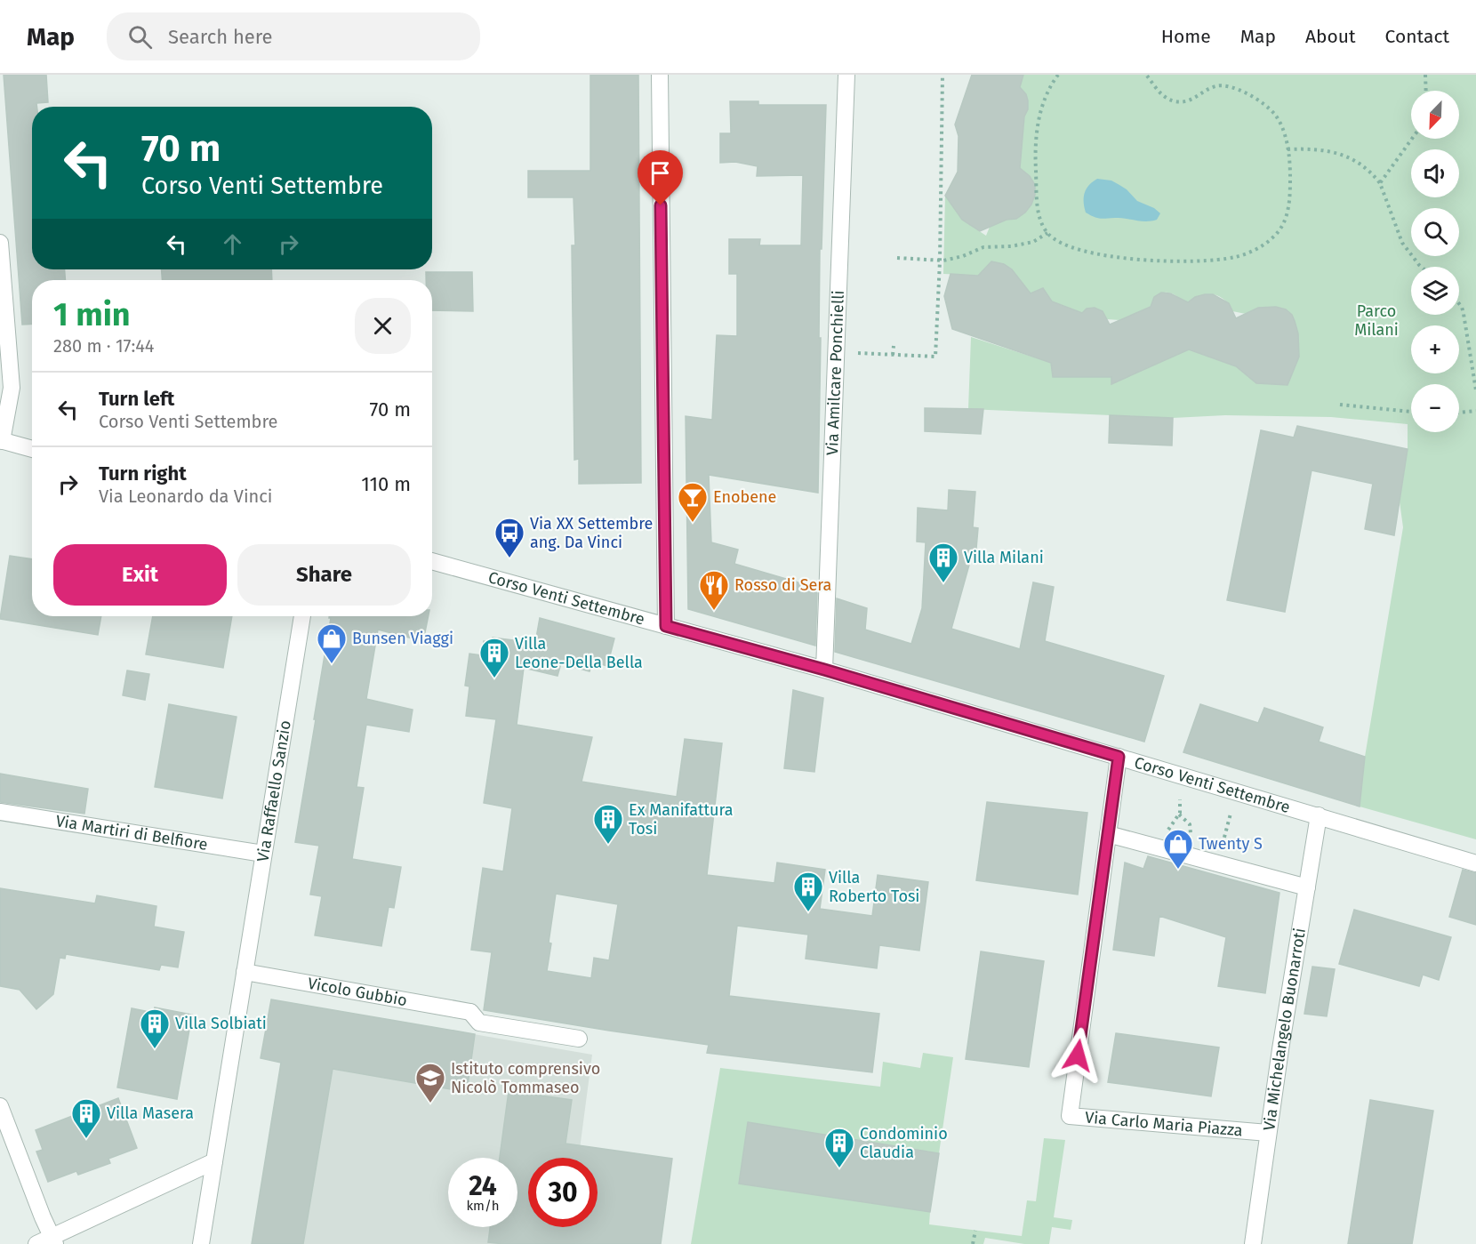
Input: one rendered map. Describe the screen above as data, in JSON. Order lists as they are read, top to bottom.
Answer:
{
  "streets": {
    "street": [
      "Via Amilcare Ponchielli",
      "Corso Venti Settembre",
      "Via Raffaello Sanzio",
      "Via Martiri di Belfiore",
      "Vicolo Gubbio",
      "Via Michelangelo Buonarroti",
      "Via Carlo Maria Piazza"
    ]
  },
  "crossings": [
    ["Via Amilcare Ponchielli", "Corso Venti Settembre"],
    ["Corso Venti Settembre", "Via Michelangelo Buonarroti"],
    ["Corso Venti Settembre", "Via Carlo Maria Piazza"],
    ["Via Raffaello Sanzio", "Via Martiri di Belfiore"],
    ["Via Raffaello Sanzio", "Vicolo Gubbio"],
    ["Via Michelangelo Buonarroti", "Via Carlo Maria Piazza"]
  ],
  "parks": ["Parco Milani"],
  "places": {
    "bar": ["Enobene"],
    "bus stop": ["Via XX Settembre ang. Da Vinci"],
    "building": [
      "Villa Milani",
      "Villa Leone-Della Bella",
      "Ex Manifattura Tosi",
      "Villa Roberto Tosi",
      "Villa Solbiati",
      "Villa Masera",
      "Condominio Claudia"
    ],
    "restaurant": ["Rosso di Sera"],
    "shop": ["Bunsen Viaggi", "Twenty S"],
    "school or university": ["Istituto comprensivo Nicolò Tommaseo"]
  },
  "north": "bottom left",
  "page": {
    "header": "Map",
    "search": "Search here",
    "nav": [
      "Home",
      "Map",
      "About",
      "Contact"
    ],
    "map_buttons": ["+", "−"],
    "turn": ["70 m", "Corso Venti Settembre"],
    "heading": ["1 min", "280 m · 17:44"],
    "list": [
      {
        "name": "Turn left",
        "note": "Corso Venti Settembre",
        "value": "70 m"
      },
      {
        "name": "Turn right",
        "note": "Via Leonardo da Vinci",
        "value": "110 m"
      }
    ],
    "buttons": ["Exit", "Share"],
    "speed": "24 km/h",
    "limit": "30"
  }
}
